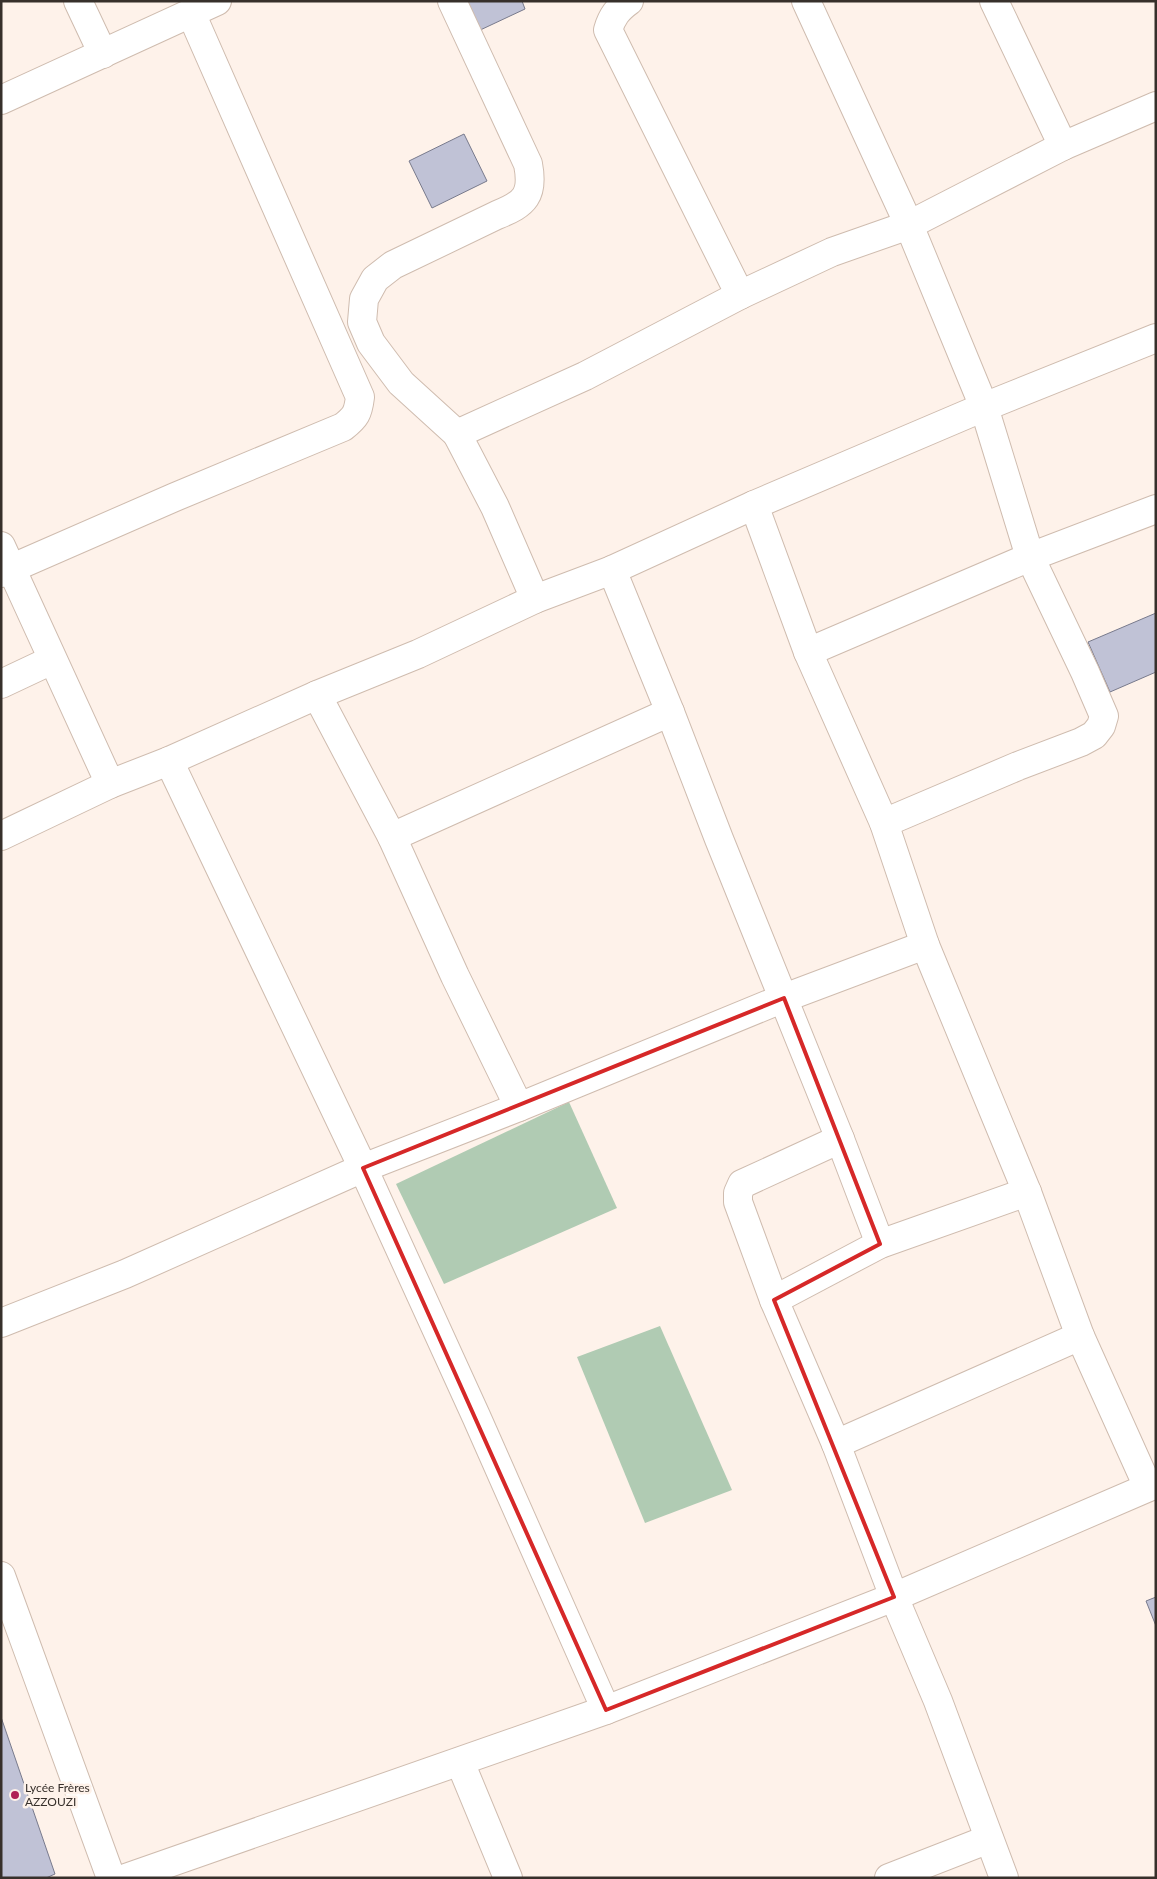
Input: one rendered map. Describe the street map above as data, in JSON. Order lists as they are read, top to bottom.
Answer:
{
  "places": ["Lycée Frères AZZOUZI"]
}
